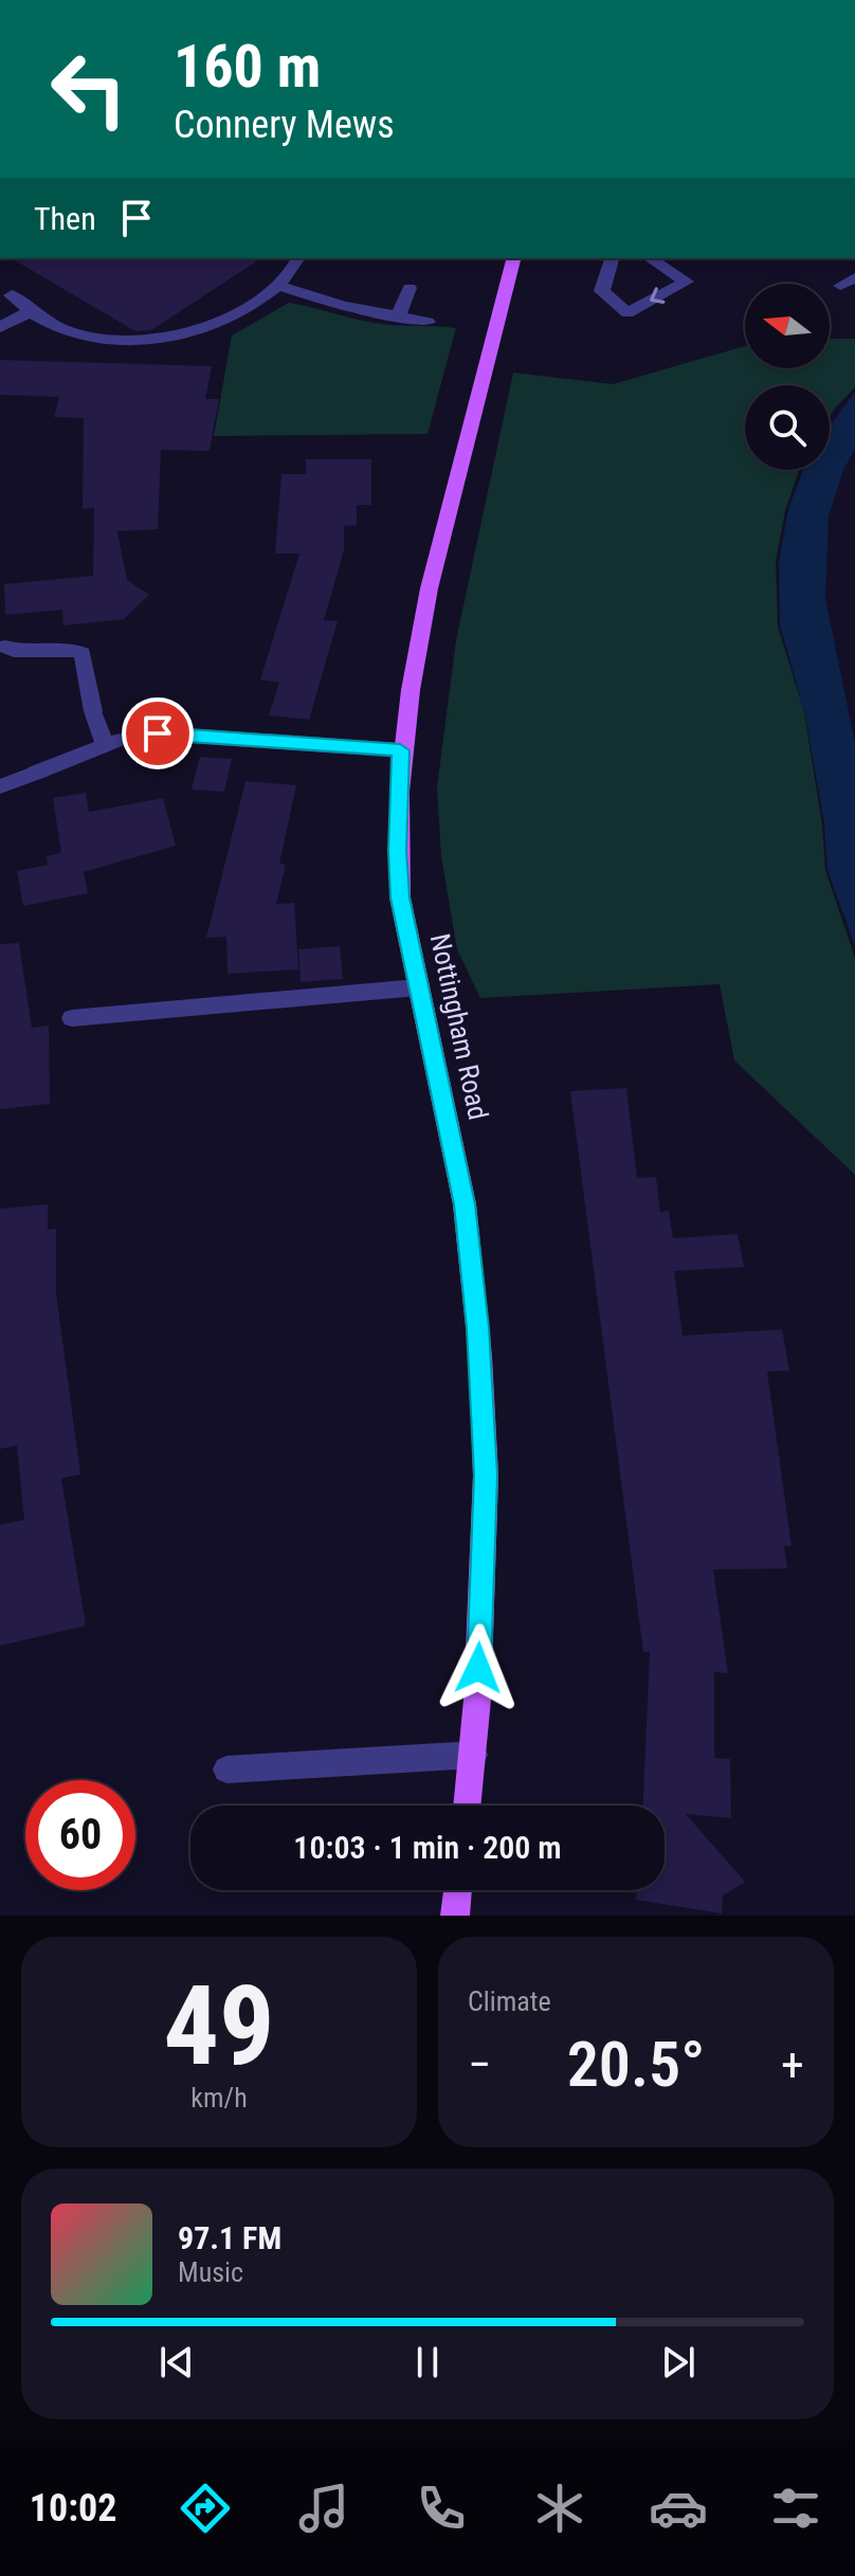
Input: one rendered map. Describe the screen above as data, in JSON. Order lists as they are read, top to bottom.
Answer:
{
  "streets": {
    "main road": ["Nottingham Road"]
  },
  "north": "left",
  "page": {
    "turn": ["160 m", "Connery Mews"],
    "then": "Then",
    "limit": "60",
    "trip": "10:03 · 1 min · 200 m",
    "tile": [
      ["49", "km/h"],
      "Climate"
    ],
    "heat": ["−", "20.5°", "+"],
    "song": ["97.1 FM", "Music"],
    "tabs": "10:02"
  }
}
